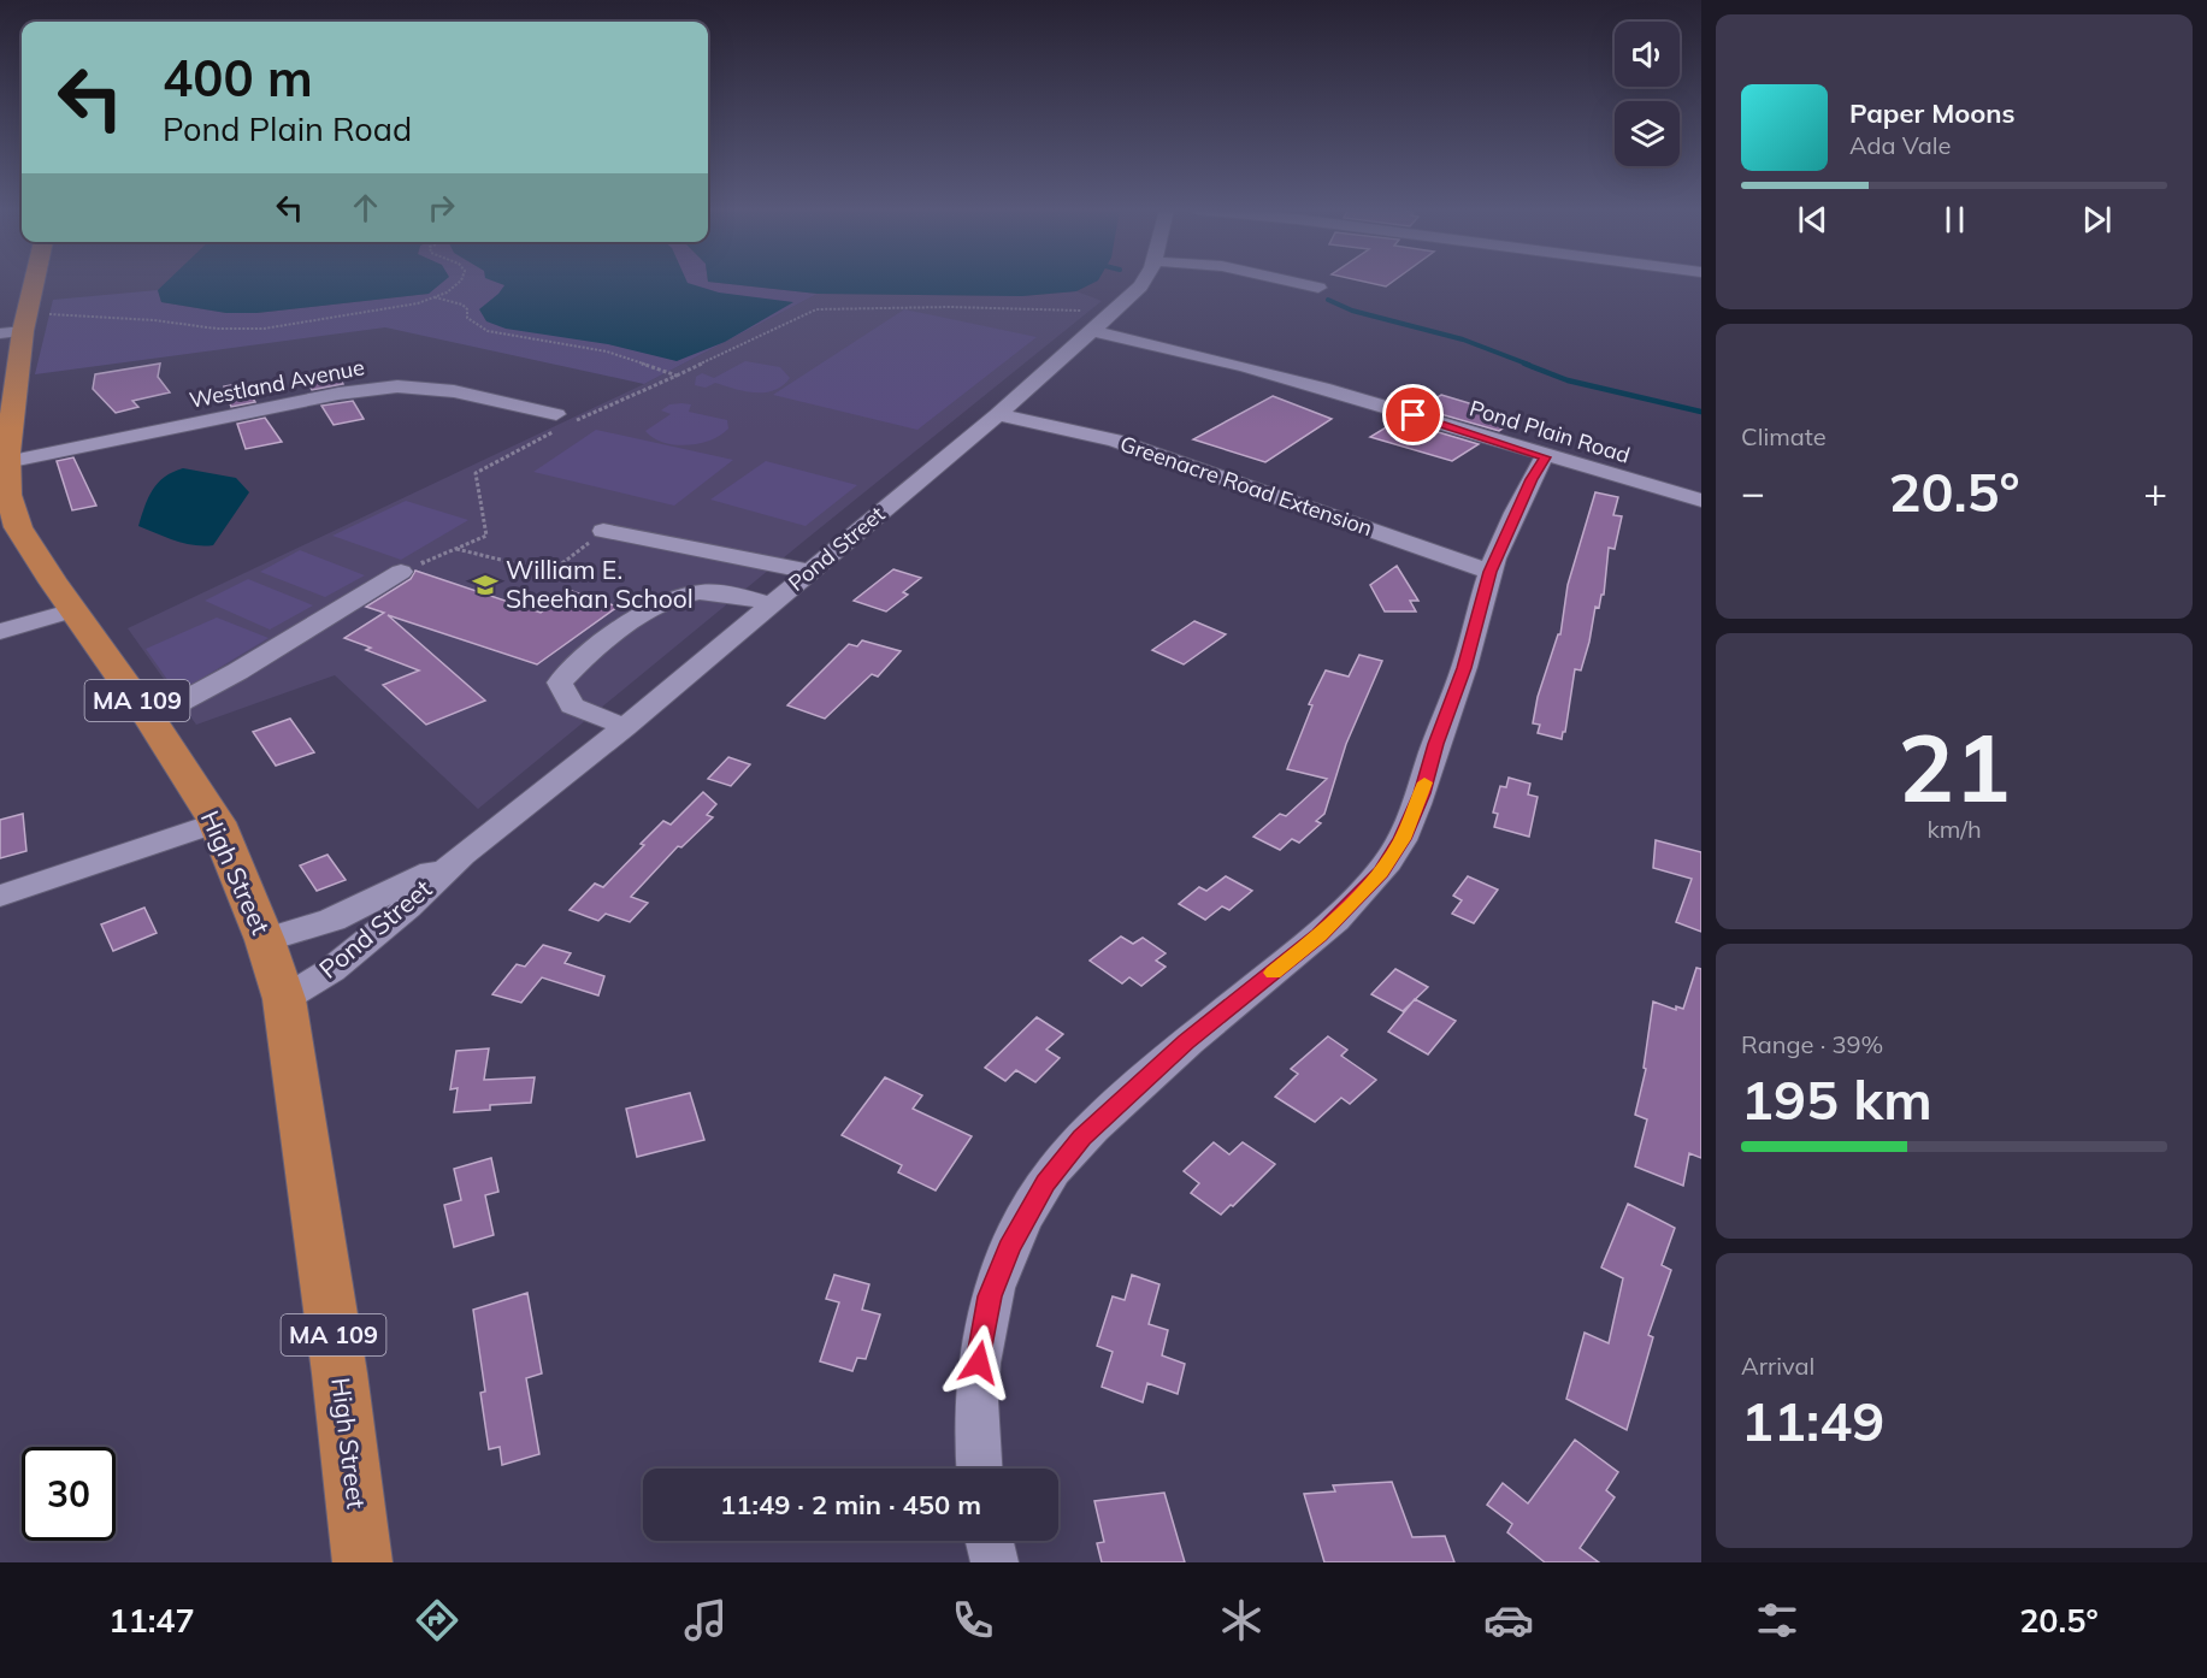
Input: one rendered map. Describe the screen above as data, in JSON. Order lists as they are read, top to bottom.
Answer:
{
  "streets": {
    "main road": ["MA 109", "High Street"],
    "street": [
      "Westland Avenue",
      "Pond Plain Road",
      "Greenacre Road Extension",
      "Pond Street"
    ]
  },
  "crossings": [
    ["Westland Avenue", "High Street"],
    ["Pond Plain Road", "Pond Street"],
    ["Greenacre Road Extension", "Pond Street"],
    ["Pond Street", "High Street"]
  ],
  "places": {
    "school or university": ["William E. Sheehan School"]
  },
  "page": {
    "turn": ["400 m", "Pond Plain Road"],
    "song": ["Paper Moons", "Ada Vale"],
    "tile": [
      "Climate",
      ["21", "km/h"],
      ["Range · 39%", "195 km"],
      ["Arrival", "11:49"]
    ],
    "heat": ["−", "20.5°", "+"],
    "limit": "30",
    "trip": "11:49 · 2 min · 450 m",
    "tabs": ["11:47", "20.5°"]
  }
}
